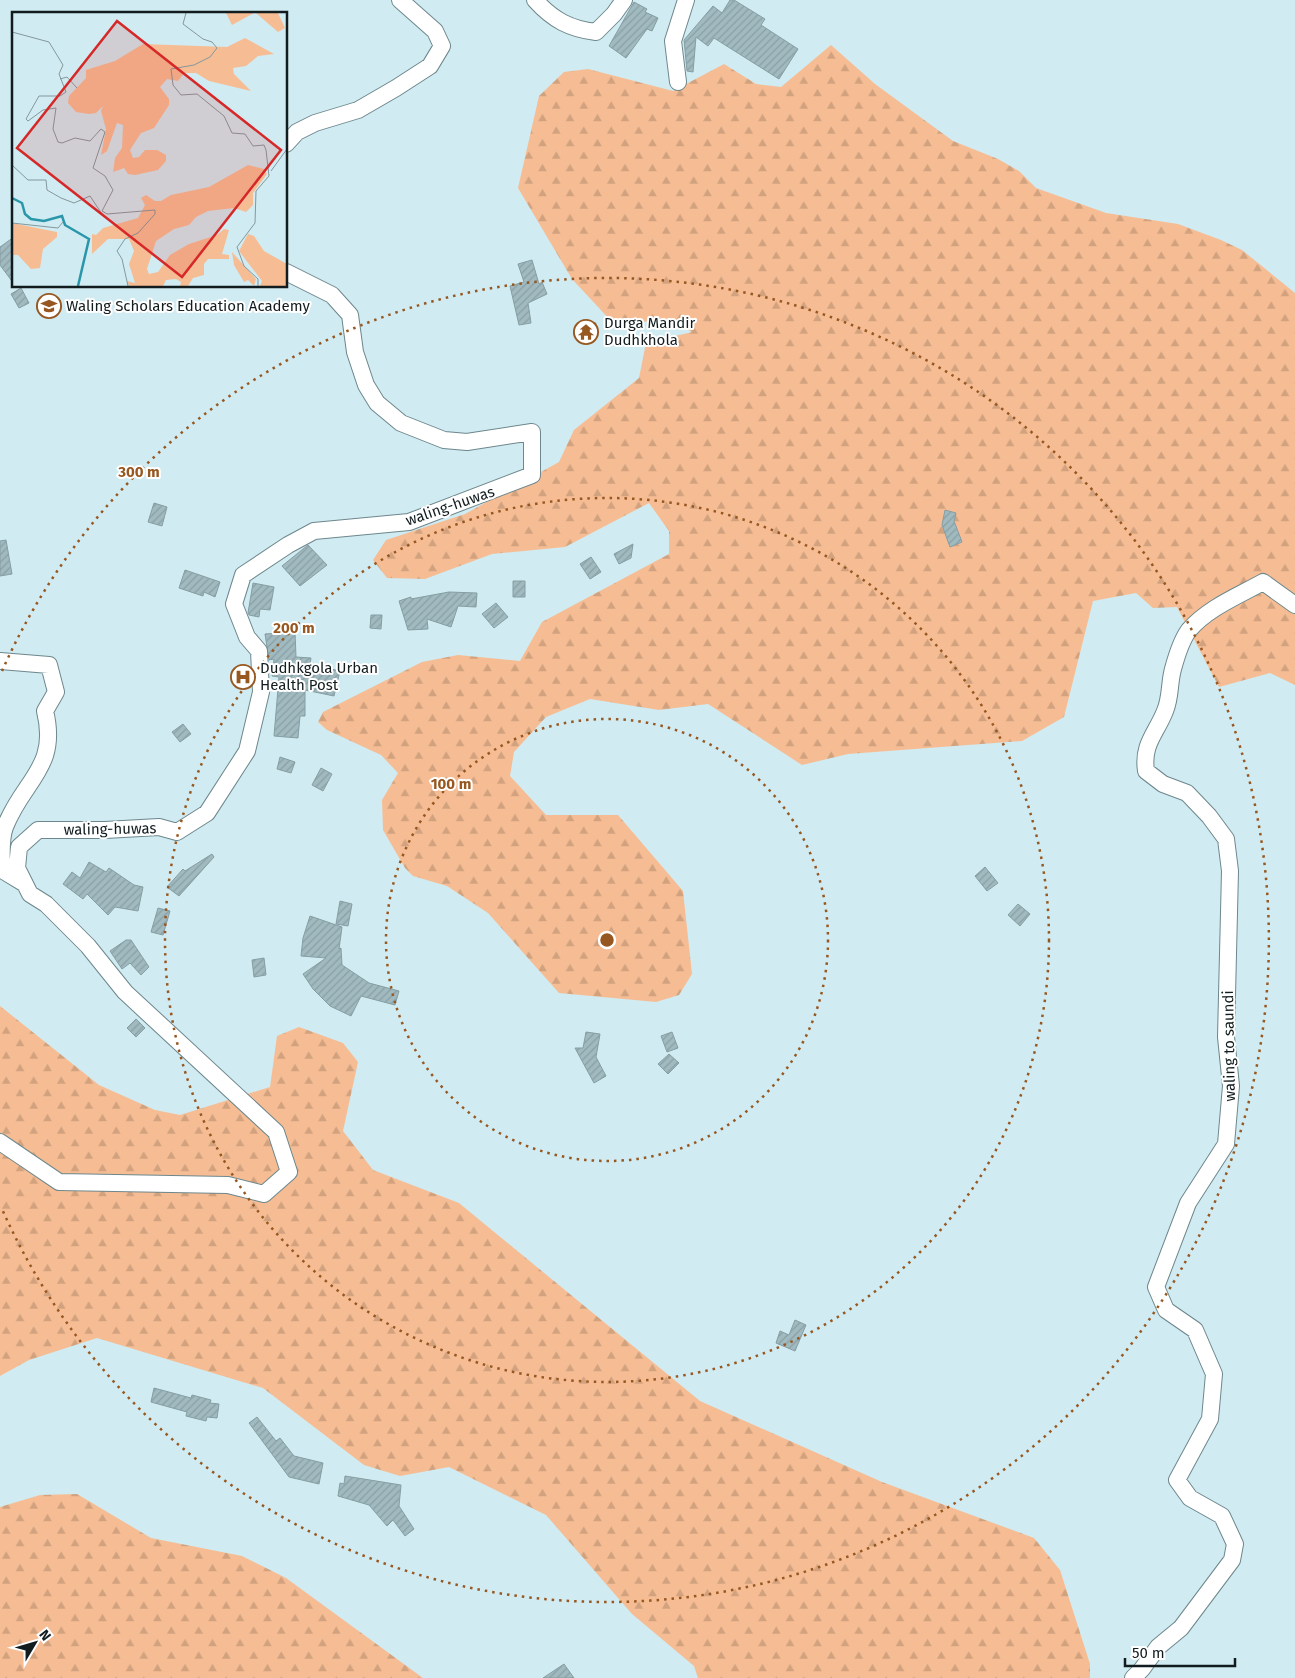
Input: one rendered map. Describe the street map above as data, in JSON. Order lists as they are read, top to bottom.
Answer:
{
  "streets": {
    "street": ["waling-huwas", "waling to saundi"]
  },
  "places": {
    "school or university": ["Waling Scholars Education Academy"],
    "temple": ["Durga Mandir Dudhkhola"],
    "hospital": ["Dudhkgola Urban Health Post"]
  },
  "scale_bar": "50 m",
  "north": "top right",
  "rings": ["300 m", "200 m", "100 m"]
}
